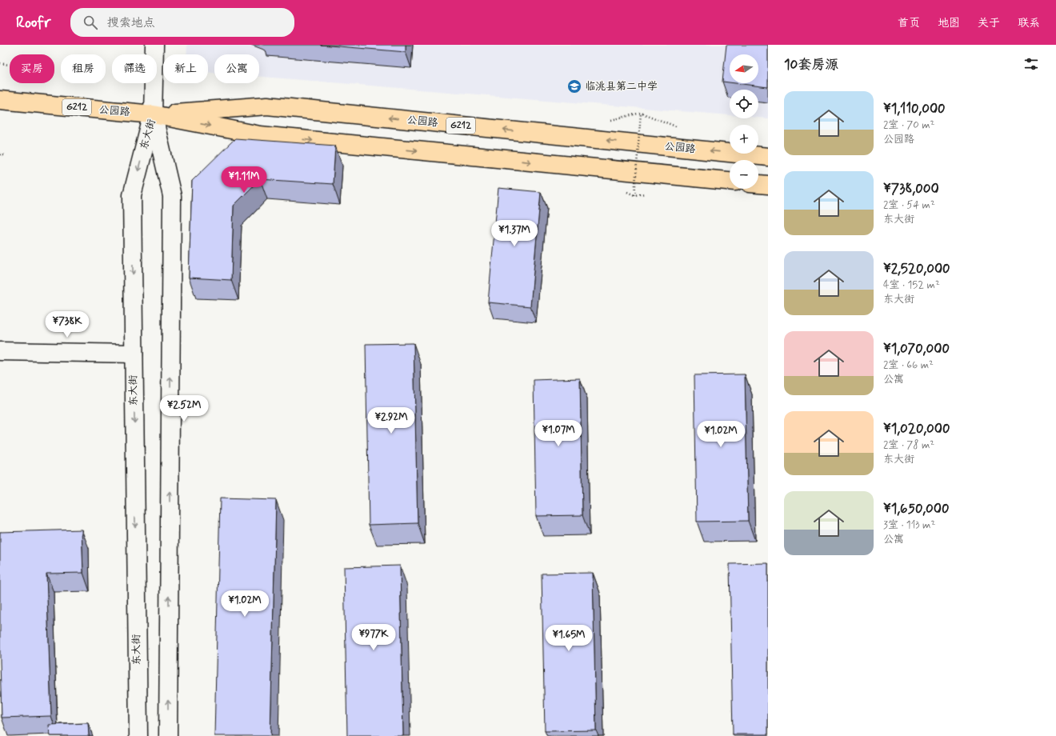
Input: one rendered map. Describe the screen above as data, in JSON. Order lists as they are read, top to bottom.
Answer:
{
  "streets": {
    "highway": ["G212", "公园路"],
    "main road": ["东大街"]
  },
  "crossings": [
    ["公园路", "东大街"]
  ],
  "places": {
    "school or university": ["临洮县第二中学"]
  },
  "north": "left",
  "page": {
    "header": "Roofr",
    "search": "搜索地点",
    "nav": [
      "首页",
      "地图",
      "关于",
      "联系"
    ],
    "heading": "10套房源",
    "map_buttons": ["+", "−"],
    "chip": [
      "买房",
      "租房",
      "筛选",
      "新上",
      "公寓"
    ],
    "list": [
      {
        "name": "¥1,110,000",
        "note": "2室 · 70 m² · 公园路"
      },
      {
        "name": "¥738,000",
        "note": "2室 · 54 m² · 东大街"
      },
      {
        "name": "¥2,520,000",
        "note": "4室 · 152 m² · 东大街"
      },
      {
        "name": "¥1,070,000",
        "note": "2室 · 66 m² · 公寓"
      },
      {
        "name": "¥1,020,000",
        "note": "2室 · 78 m² · 东大街"
      },
      {
        "name": "¥1,650,000",
        "note": "3室 · 113 m² · 公寓"
      }
    ],
    "price": [
      "¥1.11M",
      "¥1.37M",
      "¥738K",
      "¥2.52M",
      "¥2.92M",
      "¥1.07M",
      "¥1.02M",
      "¥1.02M",
      "¥977K",
      "¥1.65M"
    ]
  }
}
